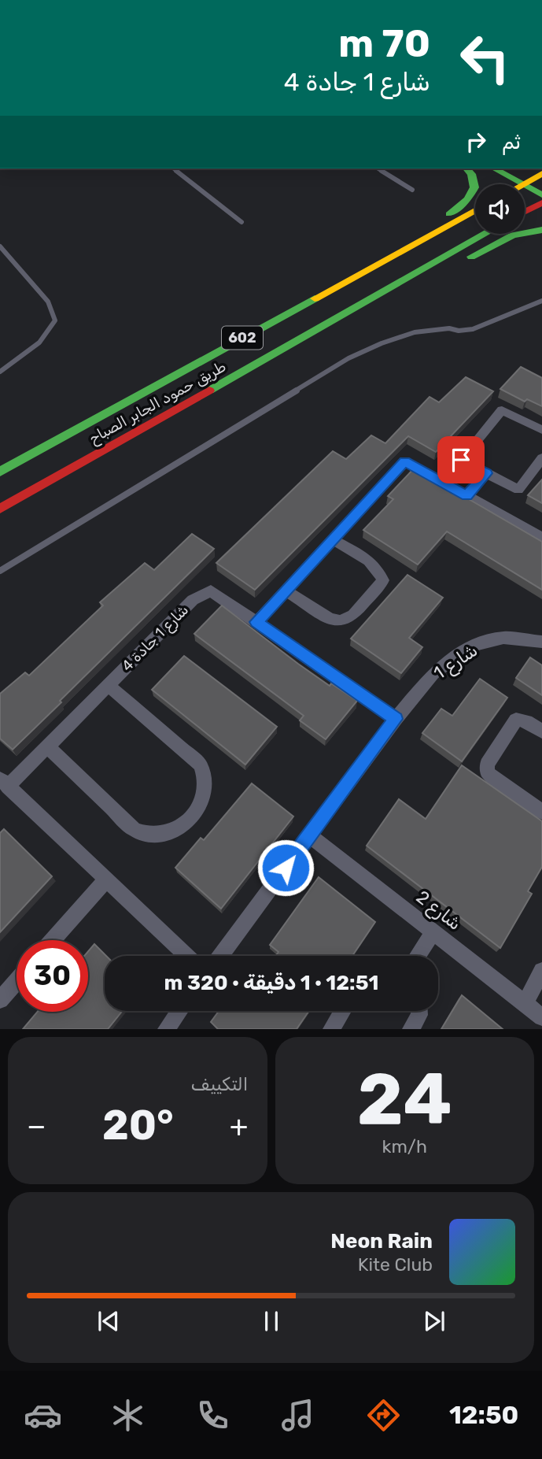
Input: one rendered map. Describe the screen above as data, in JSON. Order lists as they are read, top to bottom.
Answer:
{
  "streets": {
    "main road": ["602", "طريق حمود الجابر الصباح"],
    "street": ["شارع 1 جادة 4", "شارع 1", "شارع 2"]
  },
  "crossings": [
    ["شارع 1 جادة 4", "شارع 1"],
    ["شارع 1", "شارع 2"]
  ],
  "page": {
    "turn": ["70 m", "شارع 1 جادة 4"],
    "then": "ثم",
    "limit": "30",
    "trip": "12:51 · 1 دقيقة · 320 m",
    "tile": [
      ["24", "km/h"],
      "التكييف"
    ],
    "heat": ["−", "20°", "+"],
    "song": ["Neon Rain", "Kite Club"],
    "tabs": "12:50"
  }
}
